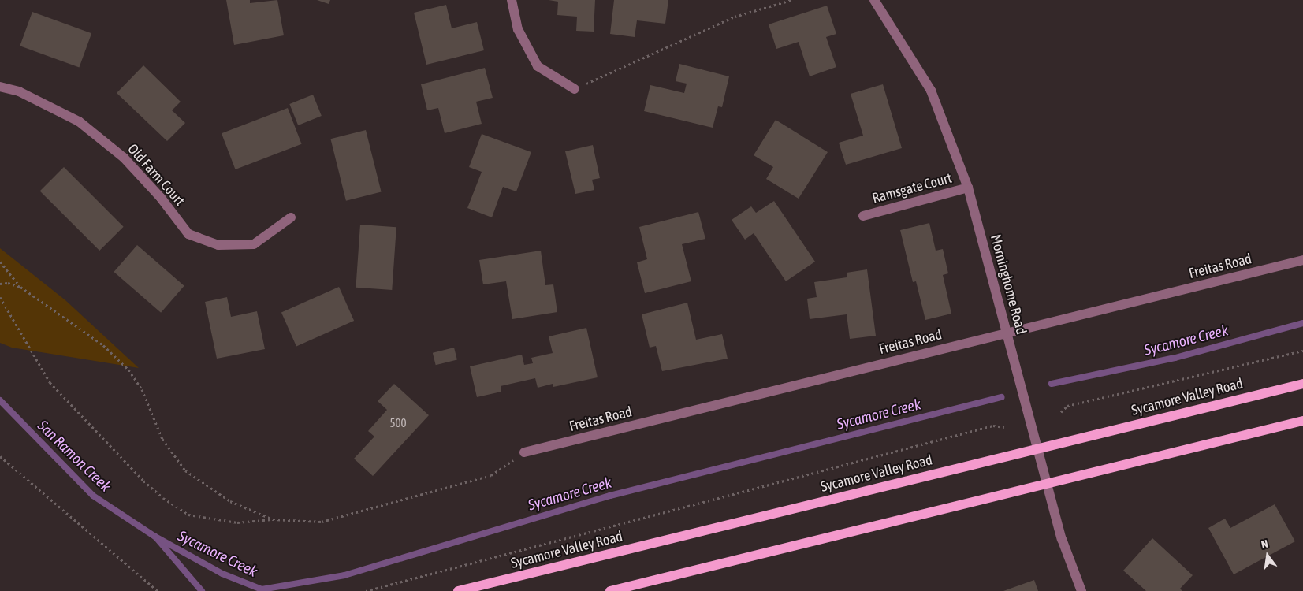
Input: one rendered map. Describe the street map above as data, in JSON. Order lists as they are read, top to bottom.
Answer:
{
  "streets": {
    "main road": ["Sycamore Valley Road"],
    "street": [
      "Old Farm Court",
      "Ramsgate Court",
      "Freitas Road",
      "Morninghome Road"
    ]
  },
  "crossings": [
    ["Ramsgate Court", "Morninghome Road"],
    ["Freitas Road", "Morninghome Road"],
    ["Morninghome Road", "Sycamore Valley Road"]
  ],
  "water": ["Sycamore Creek", "San Ramon Creek"],
  "house_numbers": ["500"],
  "north": "top"
}
